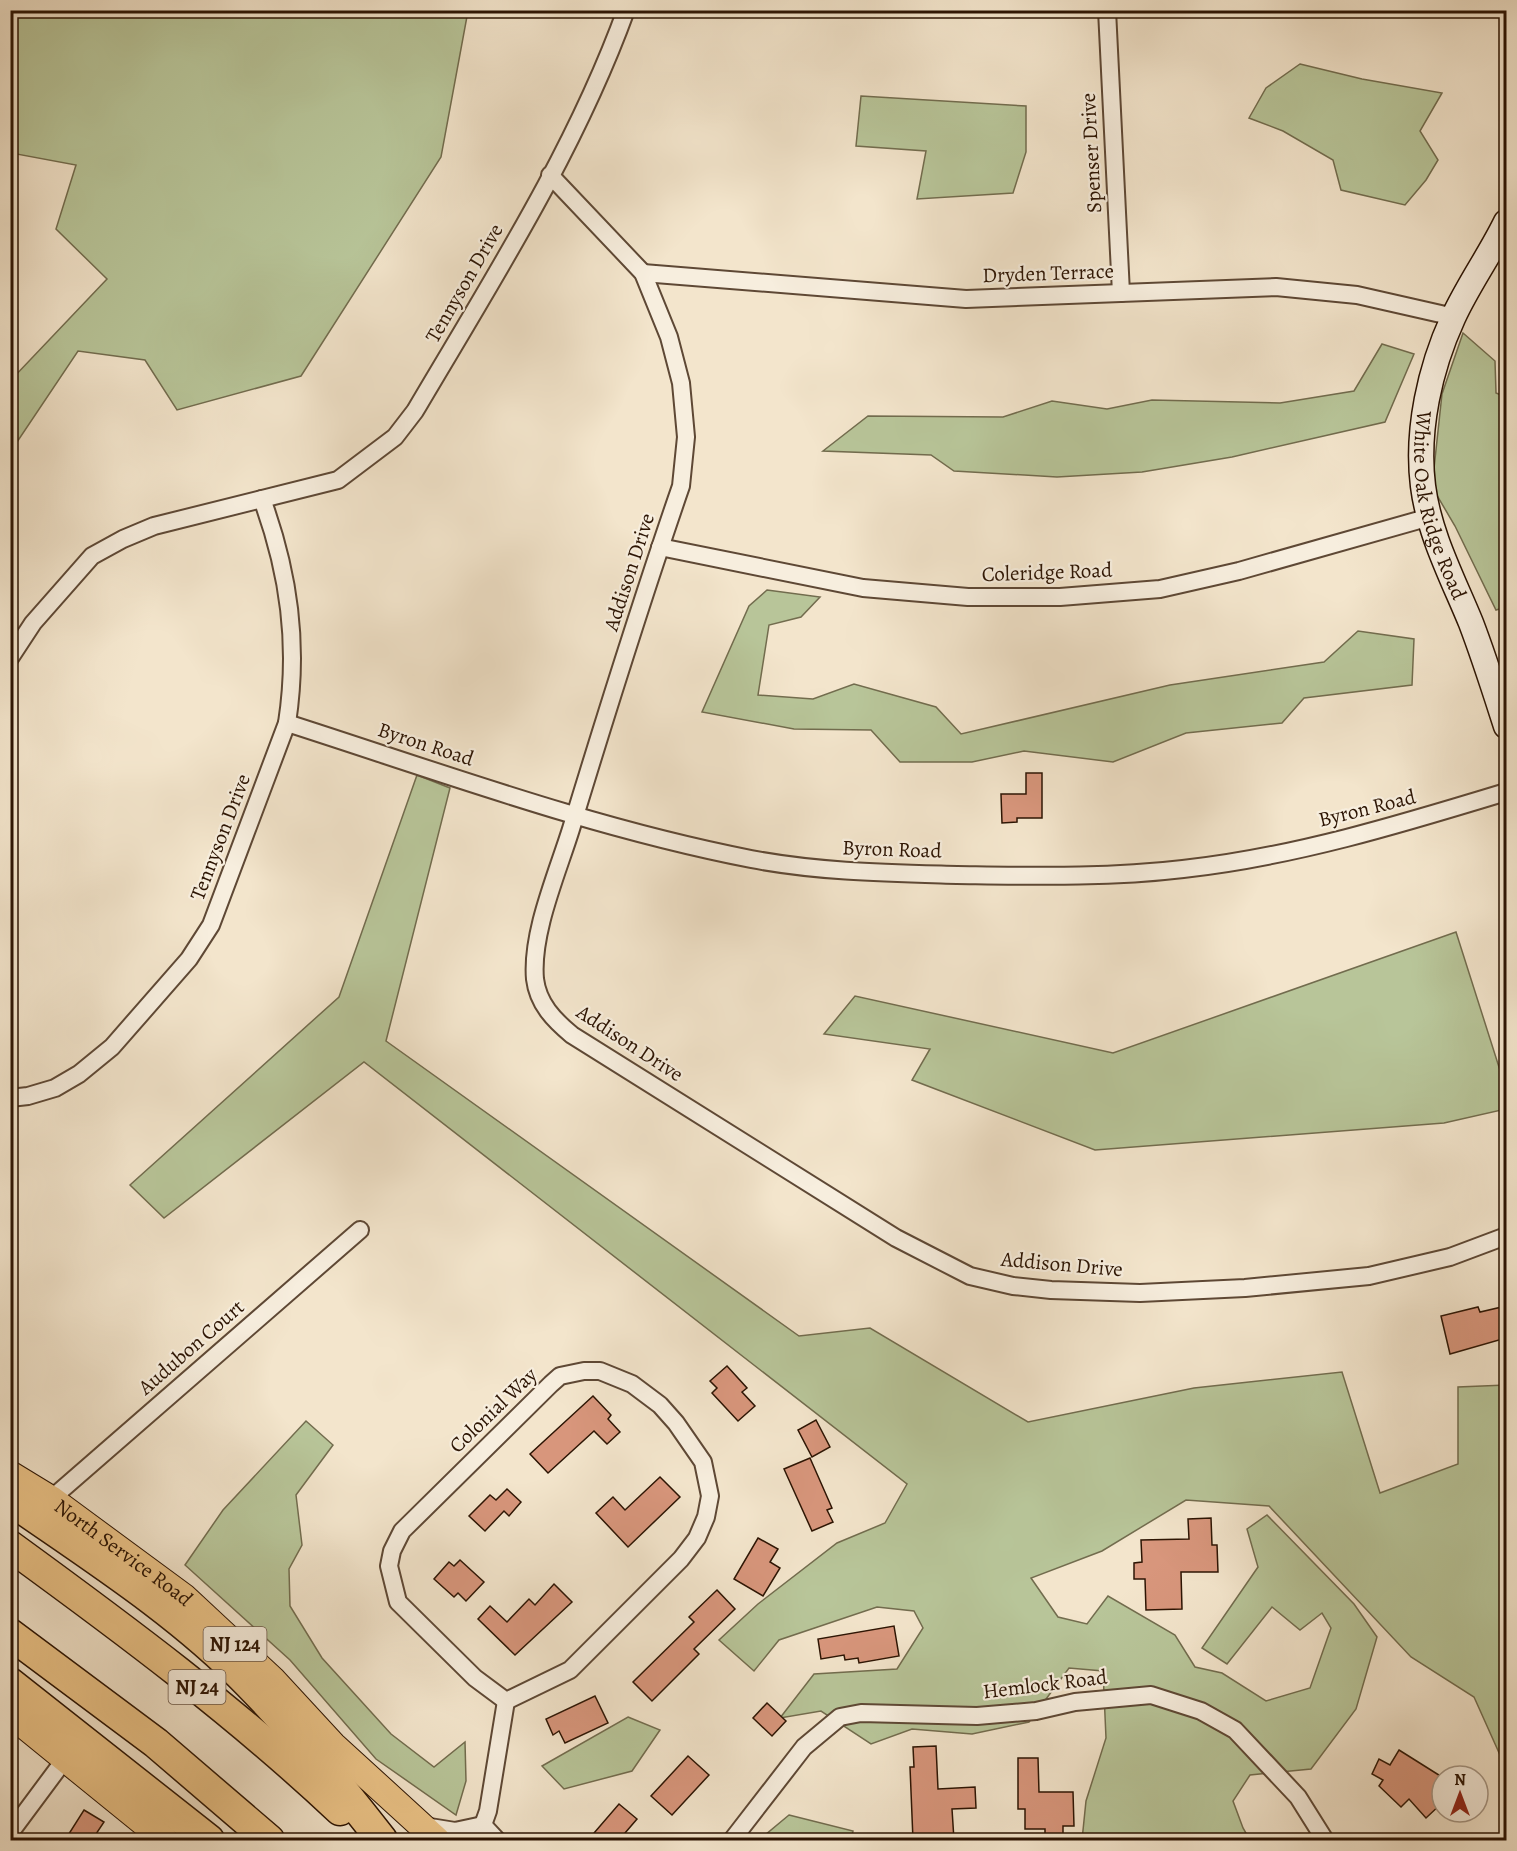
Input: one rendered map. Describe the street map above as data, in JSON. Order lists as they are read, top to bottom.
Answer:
{
  "streets": {
    "highway": ["NJ 24"],
    "main road": ["North Service Road", "NJ 124"],
    "street": [
      "Spenser Drive",
      "Dryden Terrace",
      "Tennyson Drive",
      "White Oak Ridge Road",
      "Addison Drive",
      "Coleridge Road",
      "Byron Road",
      "Audubon Court",
      "Colonial Way",
      "Hemlock Road"
    ]
  },
  "crossings": [
    ["Spenser Drive", "Dryden Terrace"],
    ["Dryden Terrace", "White Oak Ridge Road"],
    ["Dryden Terrace", "Addison Drive"],
    ["Tennyson Drive", "Addison Drive"],
    ["Tennyson Drive", "Byron Road"],
    ["White Oak Ridge Road", "Coleridge Road"],
    ["Addison Drive", "Coleridge Road"],
    ["Addison Drive", "Byron Road"],
    ["Audubon Court", "North Service Road"]
  ],
  "north": "top"
}
